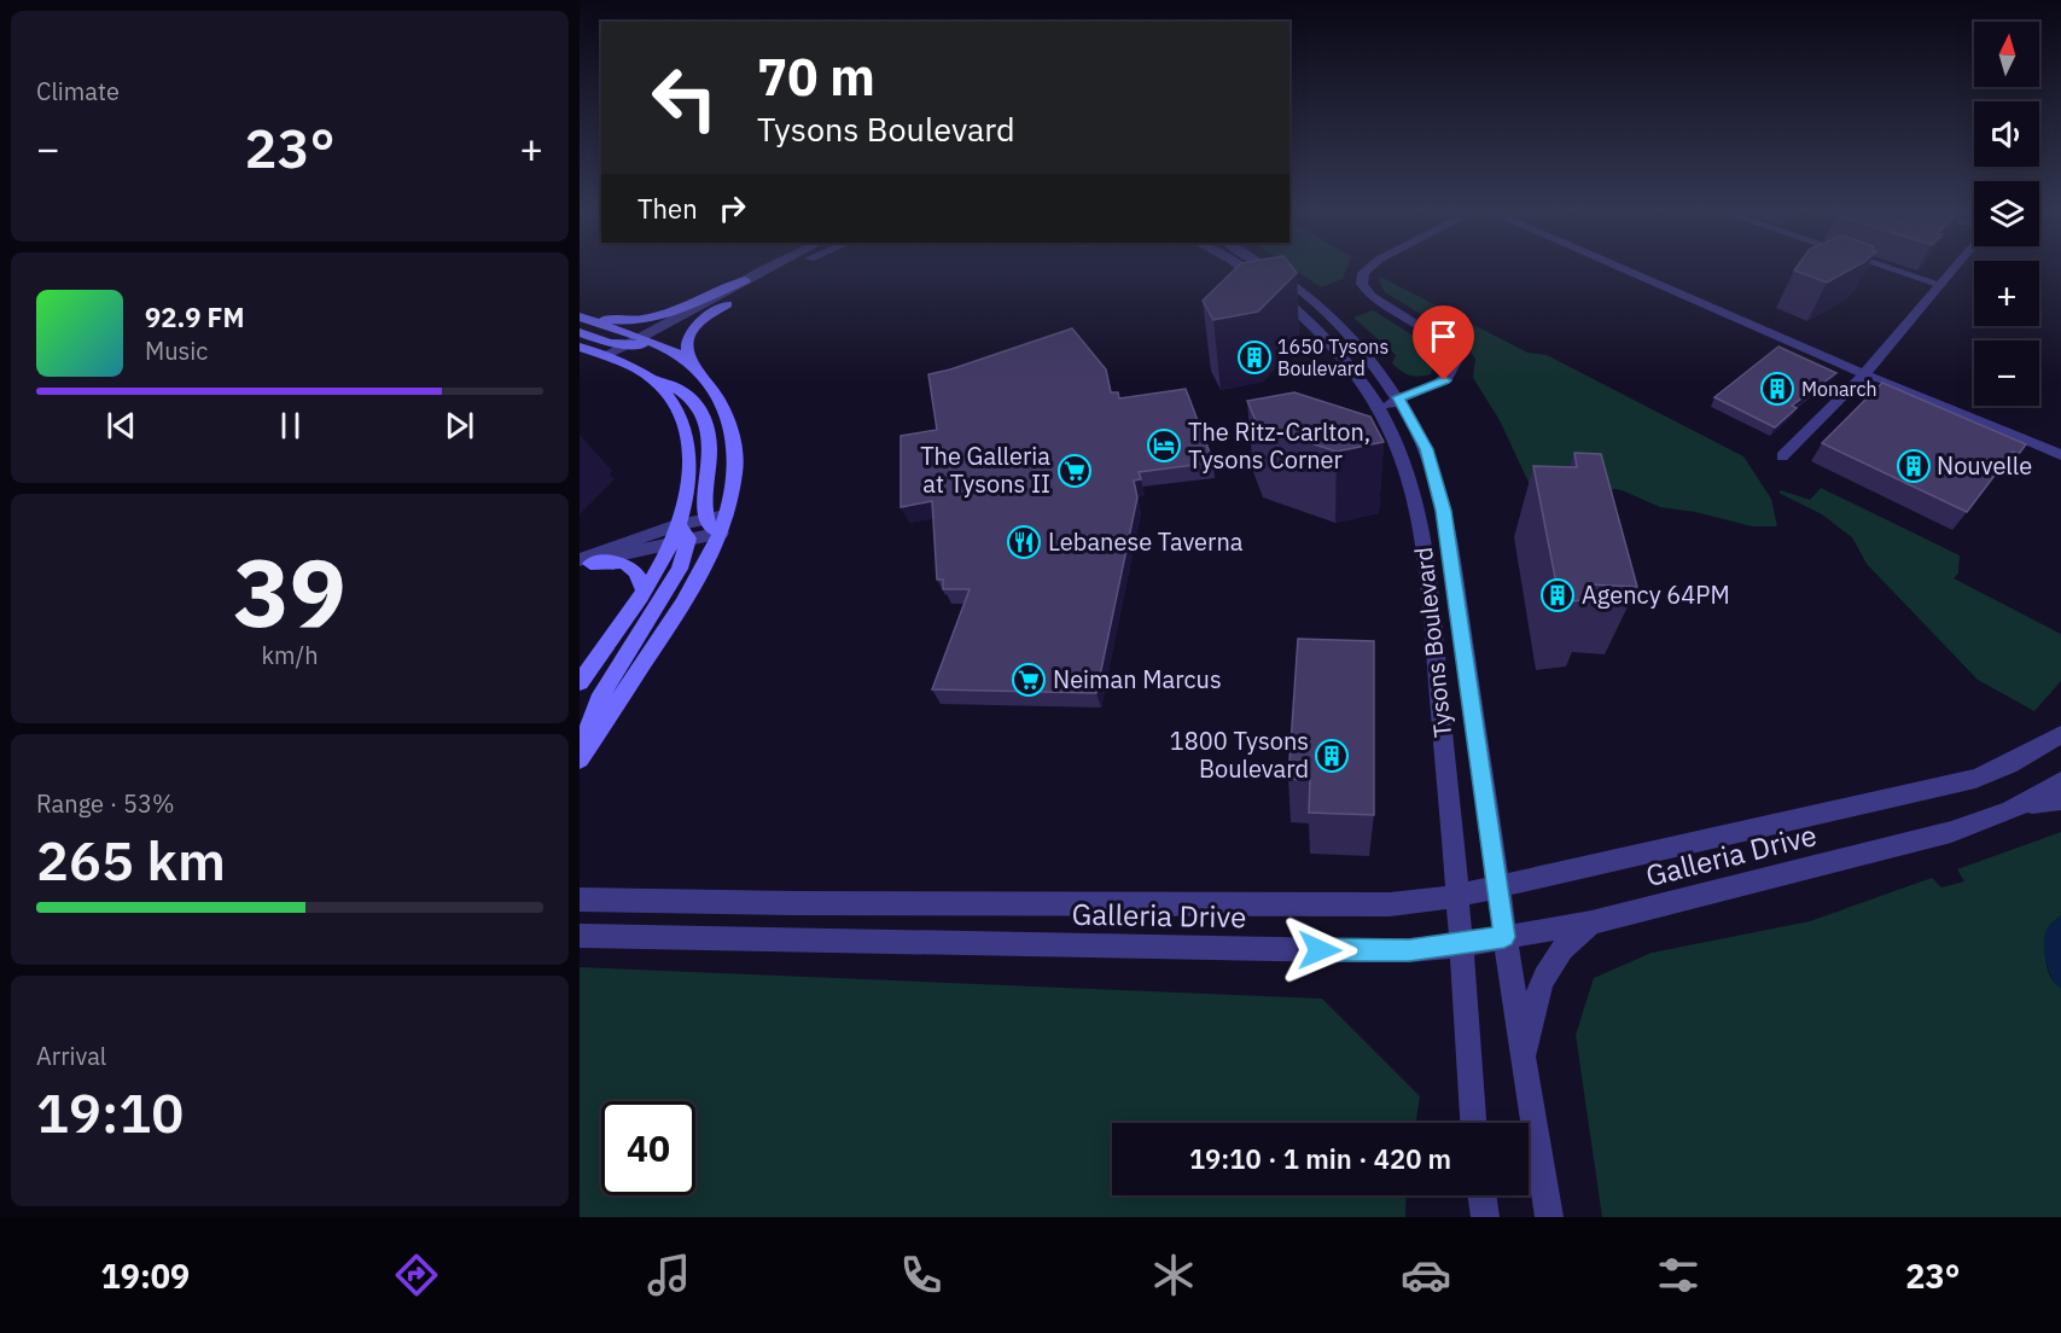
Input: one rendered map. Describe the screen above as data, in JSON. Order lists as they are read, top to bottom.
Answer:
{
  "streets": {
    "street": ["Tysons Boulevard", "Galleria Drive"]
  },
  "crossings": [
    ["Tysons Boulevard", "Galleria Drive"]
  ],
  "places": {
    "building": [
      "1650 Tysons Boulevard",
      "Monarch",
      "Nouvelle",
      "Agency 64PM",
      "1800 Tysons Boulevard"
    ],
    "hotel": ["The Ritz-Carlton, Tysons Corner"],
    "supermarket": ["The Galleria at Tysons II", "Neiman Marcus"],
    "restaurant": ["Lebanese Taverna"]
  },
  "north": "top",
  "page": {
    "tile": [
      "Climate",
      ["39", "km/h"],
      ["Range · 53%", "265 km"],
      ["Arrival", "19:10"]
    ],
    "map_buttons": ["+", "−"],
    "turn": ["70 m", "Tysons Boulevard"],
    "heat": ["−", "23°", "+"],
    "then": "Then",
    "song": ["92.9 FM", "Music"],
    "limit": "40",
    "trip": "19:10 · 1 min · 420 m",
    "tabs": ["19:09", "23°"]
  }
}
